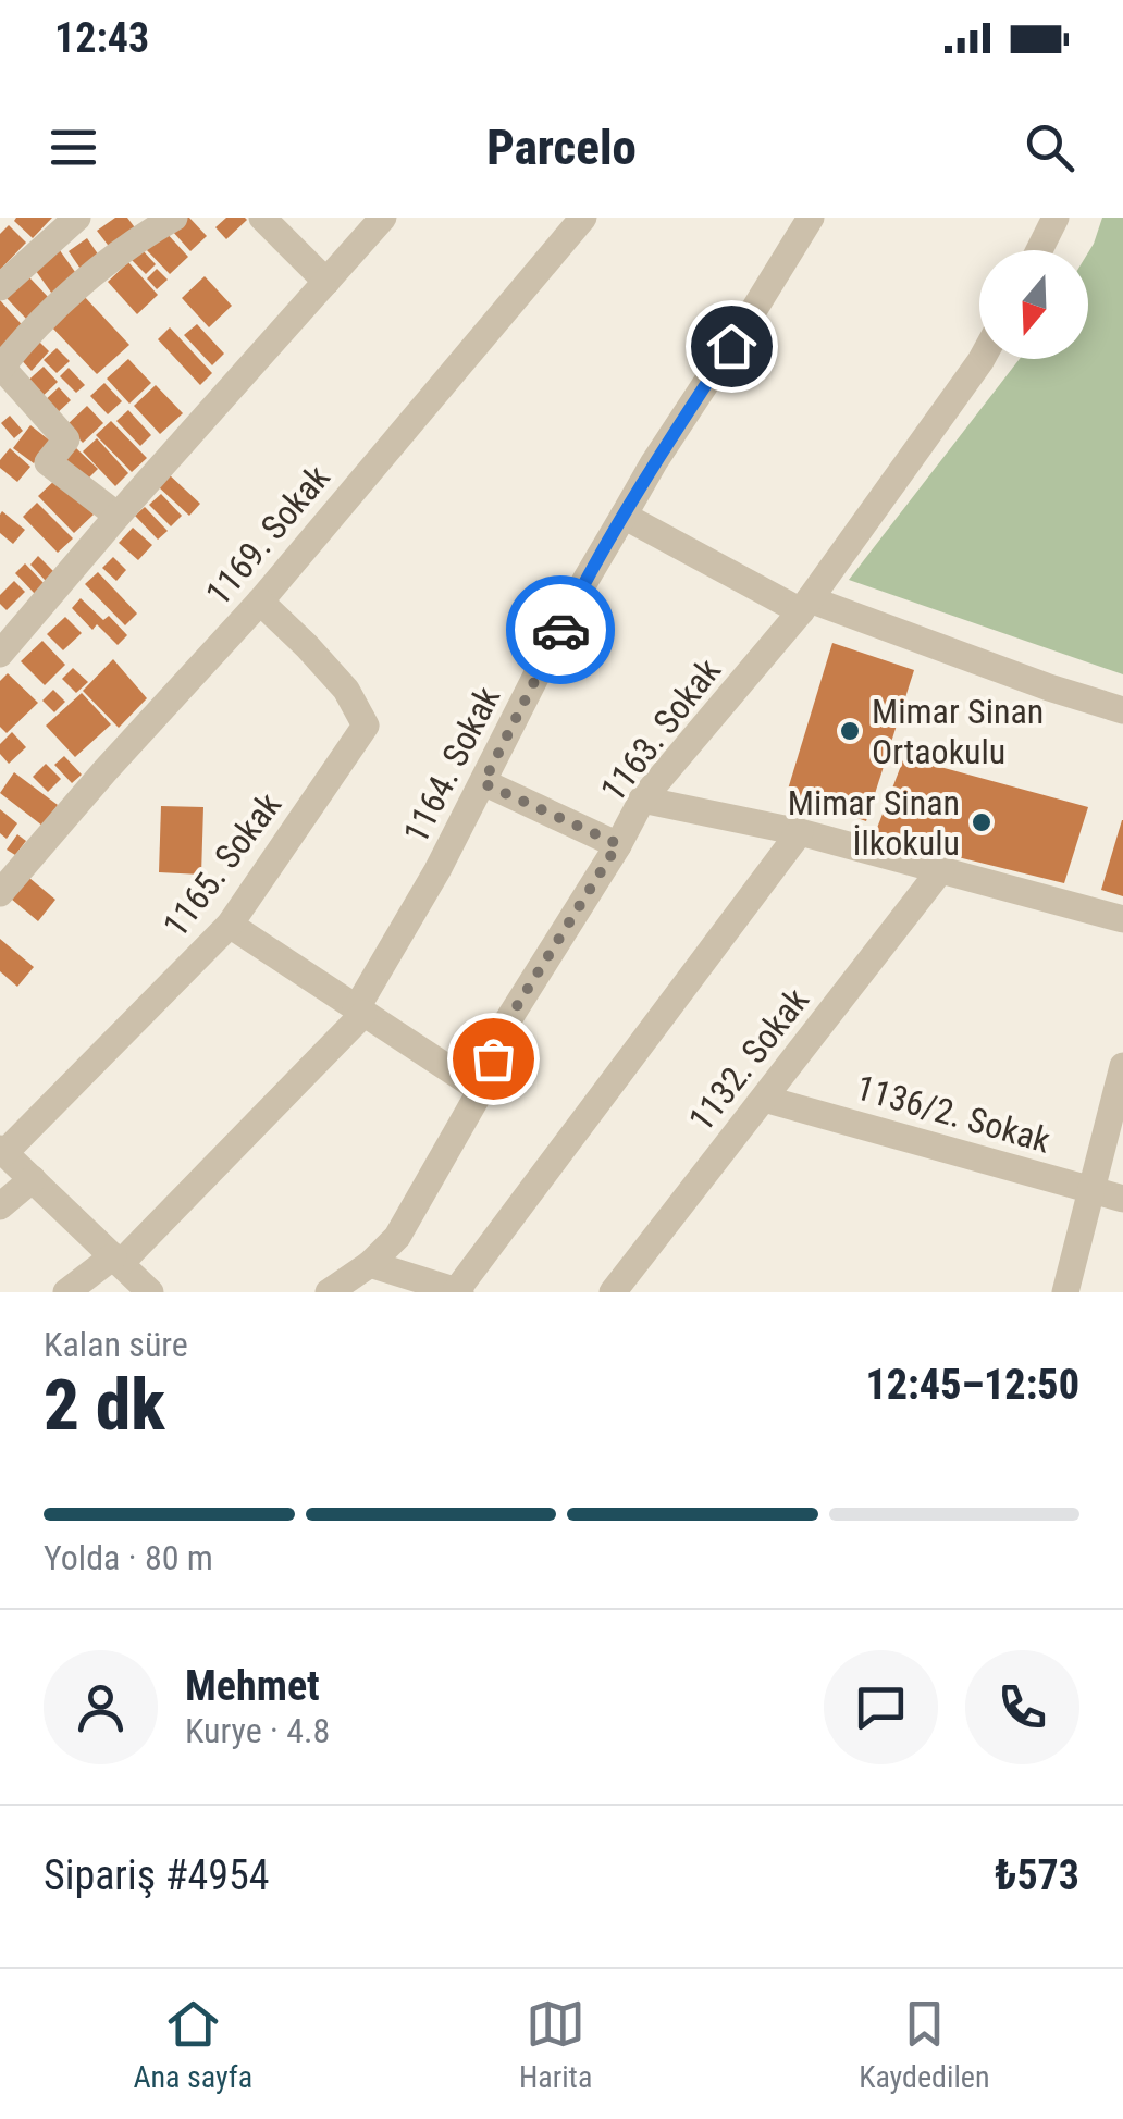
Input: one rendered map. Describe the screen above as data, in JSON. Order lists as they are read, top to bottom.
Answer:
{
  "streets": {
    "street": [
      "1169. Sokak",
      "1163. Sokak",
      "1164. Sokak",
      "1165. Sokak",
      "1132. Sokak",
      "1136/2. Sokak"
    ]
  },
  "crossings": [
    ["1169. Sokak", "1165. Sokak"],
    ["1132. Sokak", "1136/2. Sokak"]
  ],
  "places": ["Mimar Sinan Ortaokulu", "Mimar Sinan İlkokulu"],
  "north": "bottom",
  "page": {
    "status": "12:43",
    "header": "Parcelo",
    "heading": ["2 dk", "Kalan süre", "12:45–12:50"],
    "panel": [
      "Mehmet",
      "Kurye · 4.8",
      "Sipariş #4954",
      "₺573"
    ],
    "bar": "Yolda · 80 m",
    "tabs": ["Ana sayfa", "Harita", "Kaydedilen"]
  }
}
